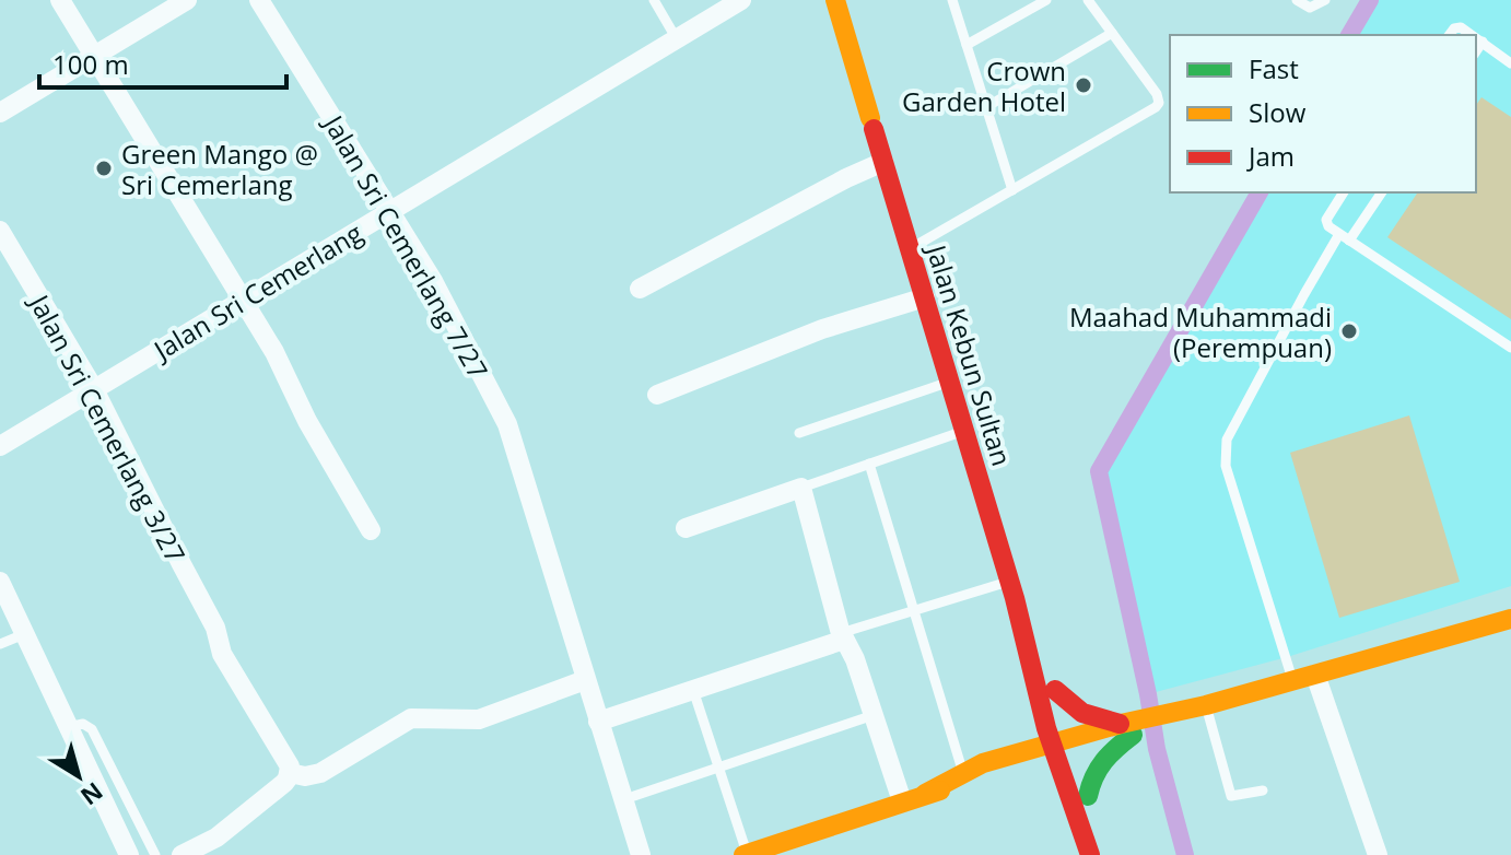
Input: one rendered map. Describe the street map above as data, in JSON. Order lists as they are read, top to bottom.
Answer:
{
  "streets": {
    "main road": ["Jalan Kebun Sultan"],
    "street": ["Jalan Sri Cemerlang 7/27", "Jalan Sri Cemerlang", "Jalan Sri Cemerlang 3/27"]
  },
  "crossings": [
    ["Jalan Sri Cemerlang 7/27", "Jalan Sri Cemerlang"],
    ["Jalan Sri Cemerlang", "Jalan Sri Cemerlang 3/27"]
  ],
  "places": ["Crown Garden Hotel", "Green Mango @ Sri Cemerlang", "Maahad Muhammadi (Perempuan)"],
  "legend": ["Fast", "Slow", "Jam"],
  "scale_bar": "100 m",
  "north": "bottom right"
}
